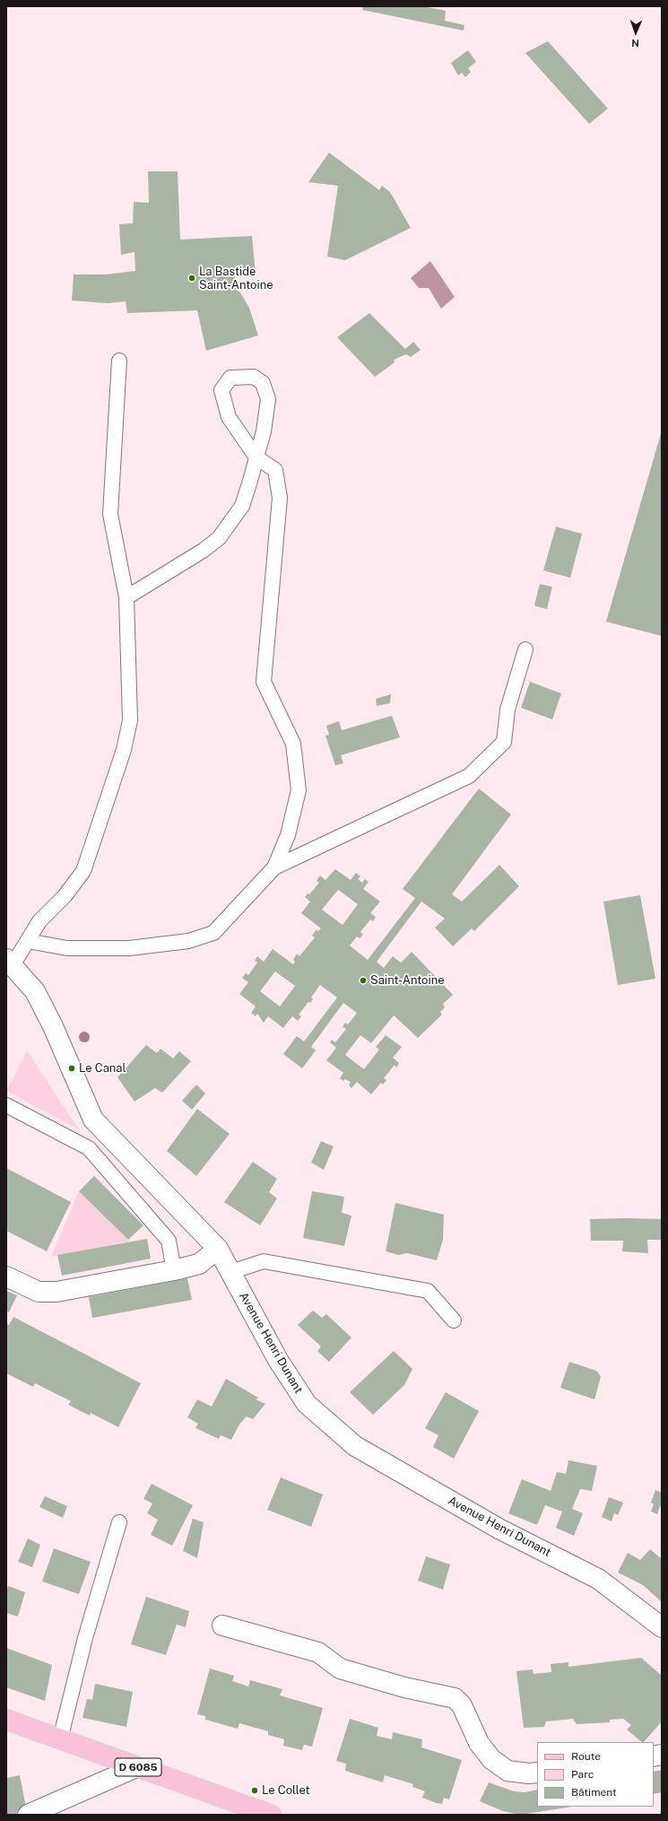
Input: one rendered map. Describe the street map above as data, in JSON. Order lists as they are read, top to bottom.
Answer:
{
  "streets": {
    "main road": ["D 6085"],
    "street": ["Avenue Henri Dunant"]
  },
  "places": [
    "La Bastide Saint-Antoine",
    "Saint-Antoine",
    "Le Canal",
    "Le Collet"
  ],
  "legend": ["Route", "Parc", "Bâtiment"],
  "north": "bottom"
}
